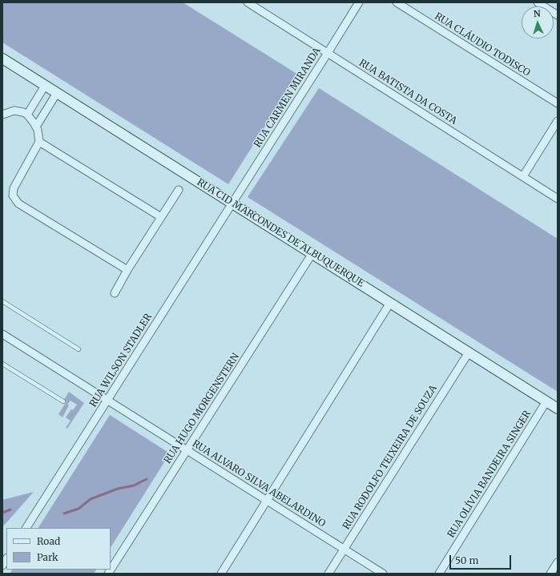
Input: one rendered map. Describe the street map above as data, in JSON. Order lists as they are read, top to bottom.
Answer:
{
  "streets": {
    "street": [
      "RUA CLÁUDIO TODISCO",
      "RUA BATISTA DA COSTA",
      "RUA CARMEN MIRANDA",
      "RUA CID MARCONDES DE ALBUQUERQUE",
      "RUA WILSON STADLER",
      "RUA HUGO MORGENSTERN",
      "RUA RODOLFO TEIXEIRA DE SOUZA",
      "RUA OLÍVIA BANDEIRA SINGER",
      "RUA ALVARO SILVA ABELARDINO"
    ]
  },
  "crossings": [
    ["RUA BATISTA DA COSTA", "RUA CARMEN MIRANDA"],
    ["RUA CARMEN MIRANDA", "RUA CID MARCONDES DE ALBUQUERQUE"],
    ["RUA CARMEN MIRANDA", "RUA WILSON STADLER"],
    ["RUA CID MARCONDES DE ALBUQUERQUE", "RUA WILSON STADLER"],
    ["RUA CID MARCONDES DE ALBUQUERQUE", "RUA HUGO MORGENSTERN"],
    ["RUA CID MARCONDES DE ALBUQUERQUE", "RUA RODOLFO TEIXEIRA DE SOUZA"],
    ["RUA CID MARCONDES DE ALBUQUERQUE", "RUA OLÍVIA BANDEIRA SINGER"],
    ["RUA WILSON STADLER", "RUA ALVARO SILVA ABELARDINO"],
    ["RUA HUGO MORGENSTERN", "RUA ALVARO SILVA ABELARDINO"],
    ["RUA RODOLFO TEIXEIRA DE SOUZA", "RUA ALVARO SILVA ABELARDINO"]
  ],
  "legend": ["Road", "Park"],
  "scale_bar": "50 m",
  "north": "top"
}
